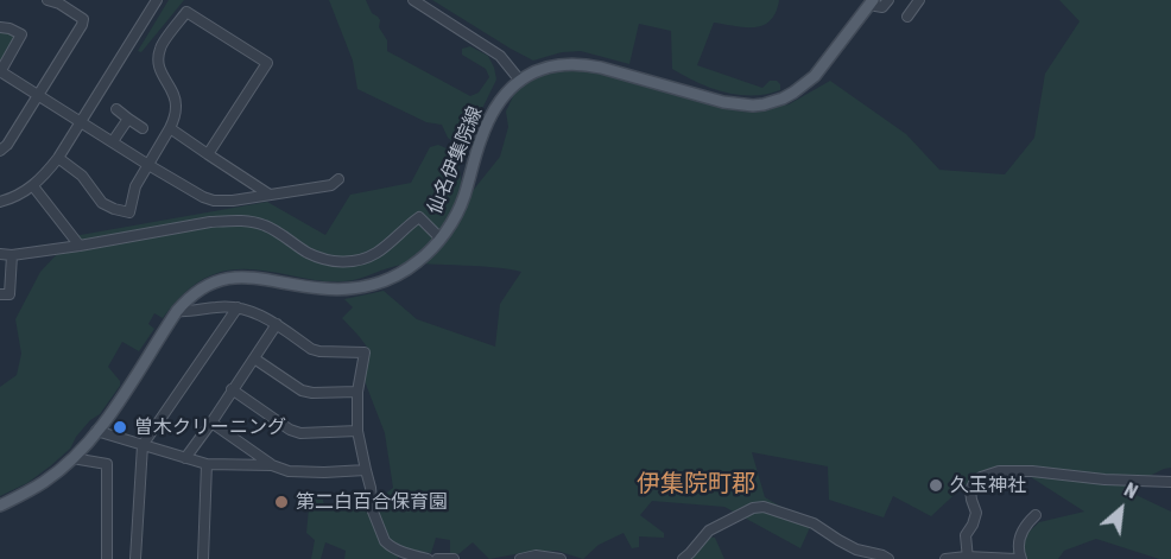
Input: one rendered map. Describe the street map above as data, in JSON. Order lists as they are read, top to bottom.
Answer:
{
  "streets": {
    "main road": ["仙名伊集院線"]
  },
  "districts": ["伊集院町郡"],
  "places": ["曽木クリーニング", "久玉神社", "第二白百合保育園"],
  "north": "top right"
}
